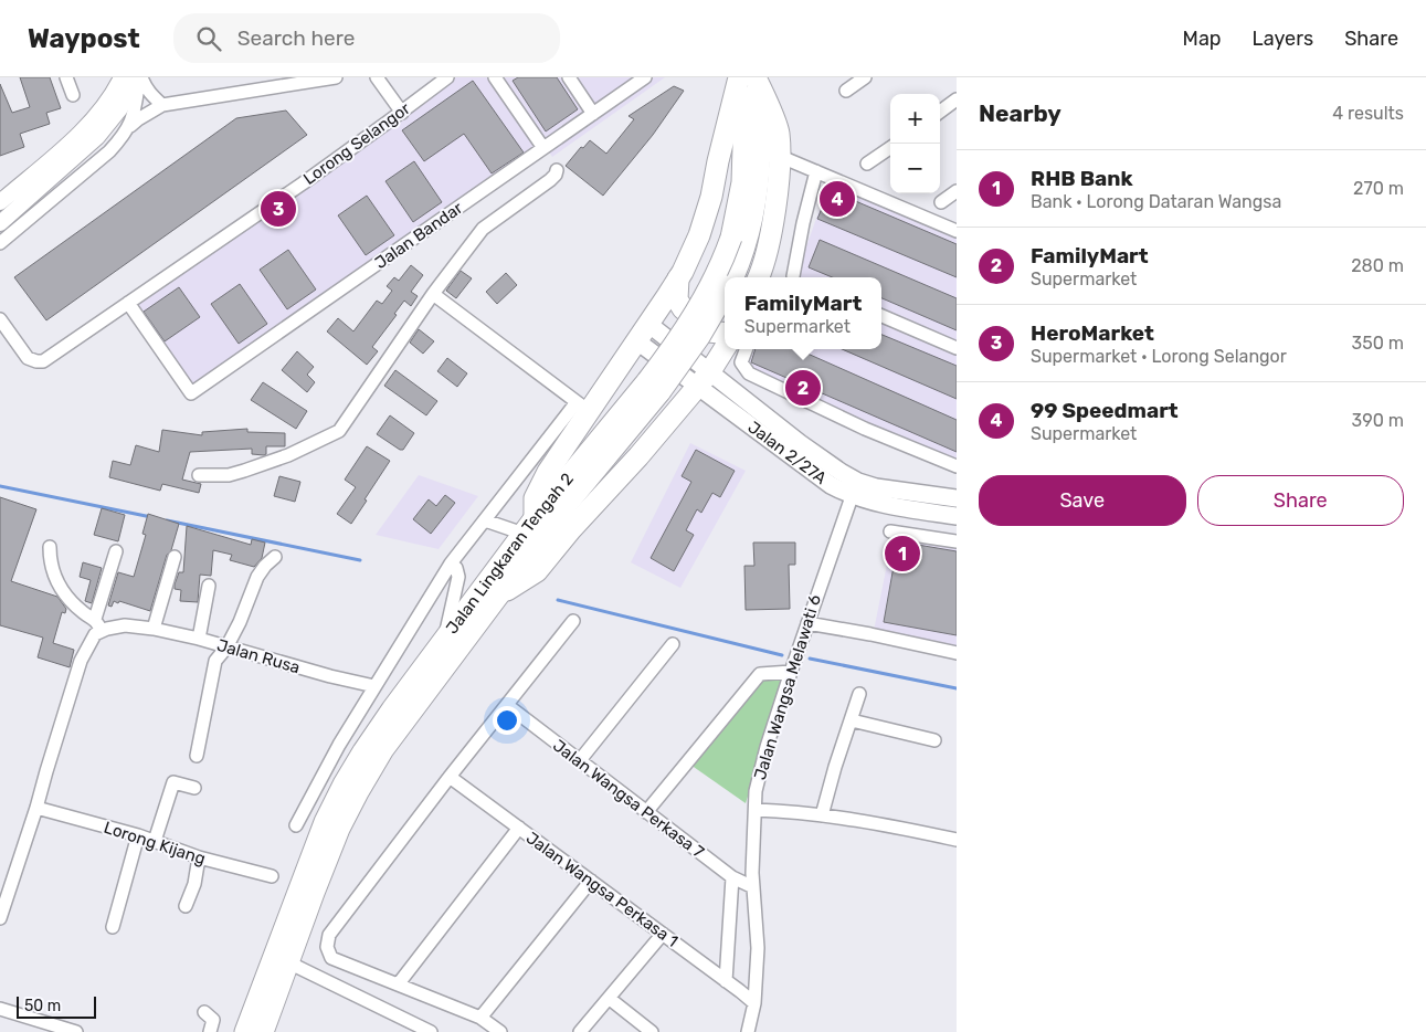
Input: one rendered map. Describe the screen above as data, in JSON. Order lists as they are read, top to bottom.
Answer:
{
  "streets": {
    "highway": ["Jalan Lingkaran Tengah 2"],
    "main road": ["Jalan 2/27A"],
    "street": [
      "Lorong Selangor",
      "Jalan Bandar",
      "Jalan Rusa",
      "Jalan Wangsa Melawati 6",
      "Jalan Wangsa Perkasa 7",
      "Lorong Kijang",
      "Jalan Wangsa Perkasa 1"
    ]
  },
  "crossings": [
    ["Lorong Selangor", "Jalan Bandar"],
    ["Jalan 2/27A", "Jalan Wangsa Melawati 6"],
    ["Jalan Wangsa Melawati 6", "Jalan Wangsa Perkasa 7"],
    ["Jalan Wangsa Melawati 6", "Jalan Wangsa Perkasa 1"]
  ],
  "scale_bar": "50 m",
  "page": {
    "header": "Waypost",
    "search": "Search here",
    "nav": ["Map", "Layers", "Share"],
    "heading": ["Nearby", "4 results"],
    "map_buttons": ["+", "−"],
    "list": [
      {
        "mark": "1",
        "name": "RHB Bank",
        "note": "Bank · Lorong Dataran Wangsa",
        "value": "270 m"
      },
      {
        "mark": "2",
        "name": "FamilyMart",
        "note": "Supermarket",
        "value": "280 m"
      },
      {
        "mark": "3",
        "name": "HeroMarket",
        "note": "Supermarket · Lorong Selangor",
        "value": "350 m"
      },
      {
        "mark": "4",
        "name": "99 Speedmart",
        "note": "Supermarket",
        "value": "390 m"
      }
    ],
    "pins": [
      "4",
      "3",
      "2",
      "1"
    ],
    "popup": ["FamilyMart", "Supermarket"],
    "buttons": ["Save", "Share"],
    "scale": "50 m"
  }
}
